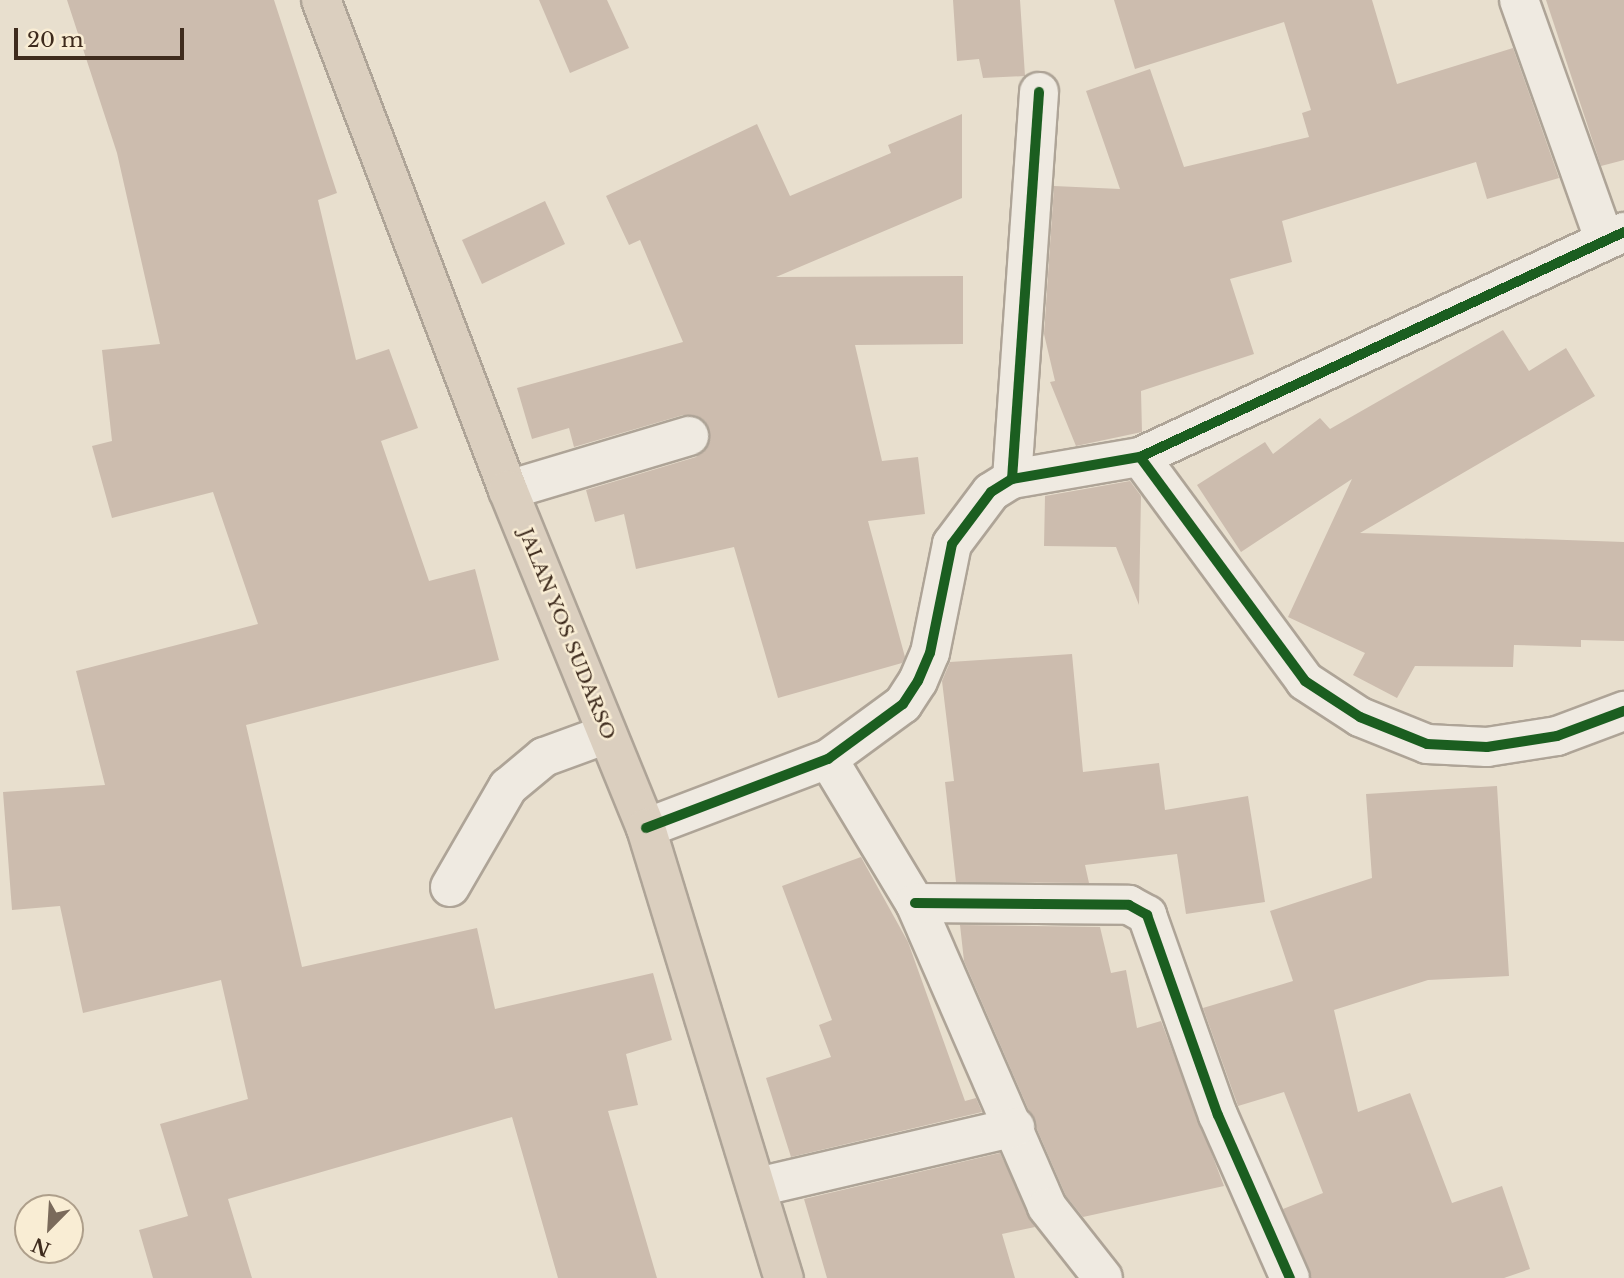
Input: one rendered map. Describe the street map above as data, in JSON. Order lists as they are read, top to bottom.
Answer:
{
  "streets": {
    "highway": ["JALAN YOS SUDARSO"]
  },
  "scale_bar": "20 m",
  "north": "bottom left"
}
